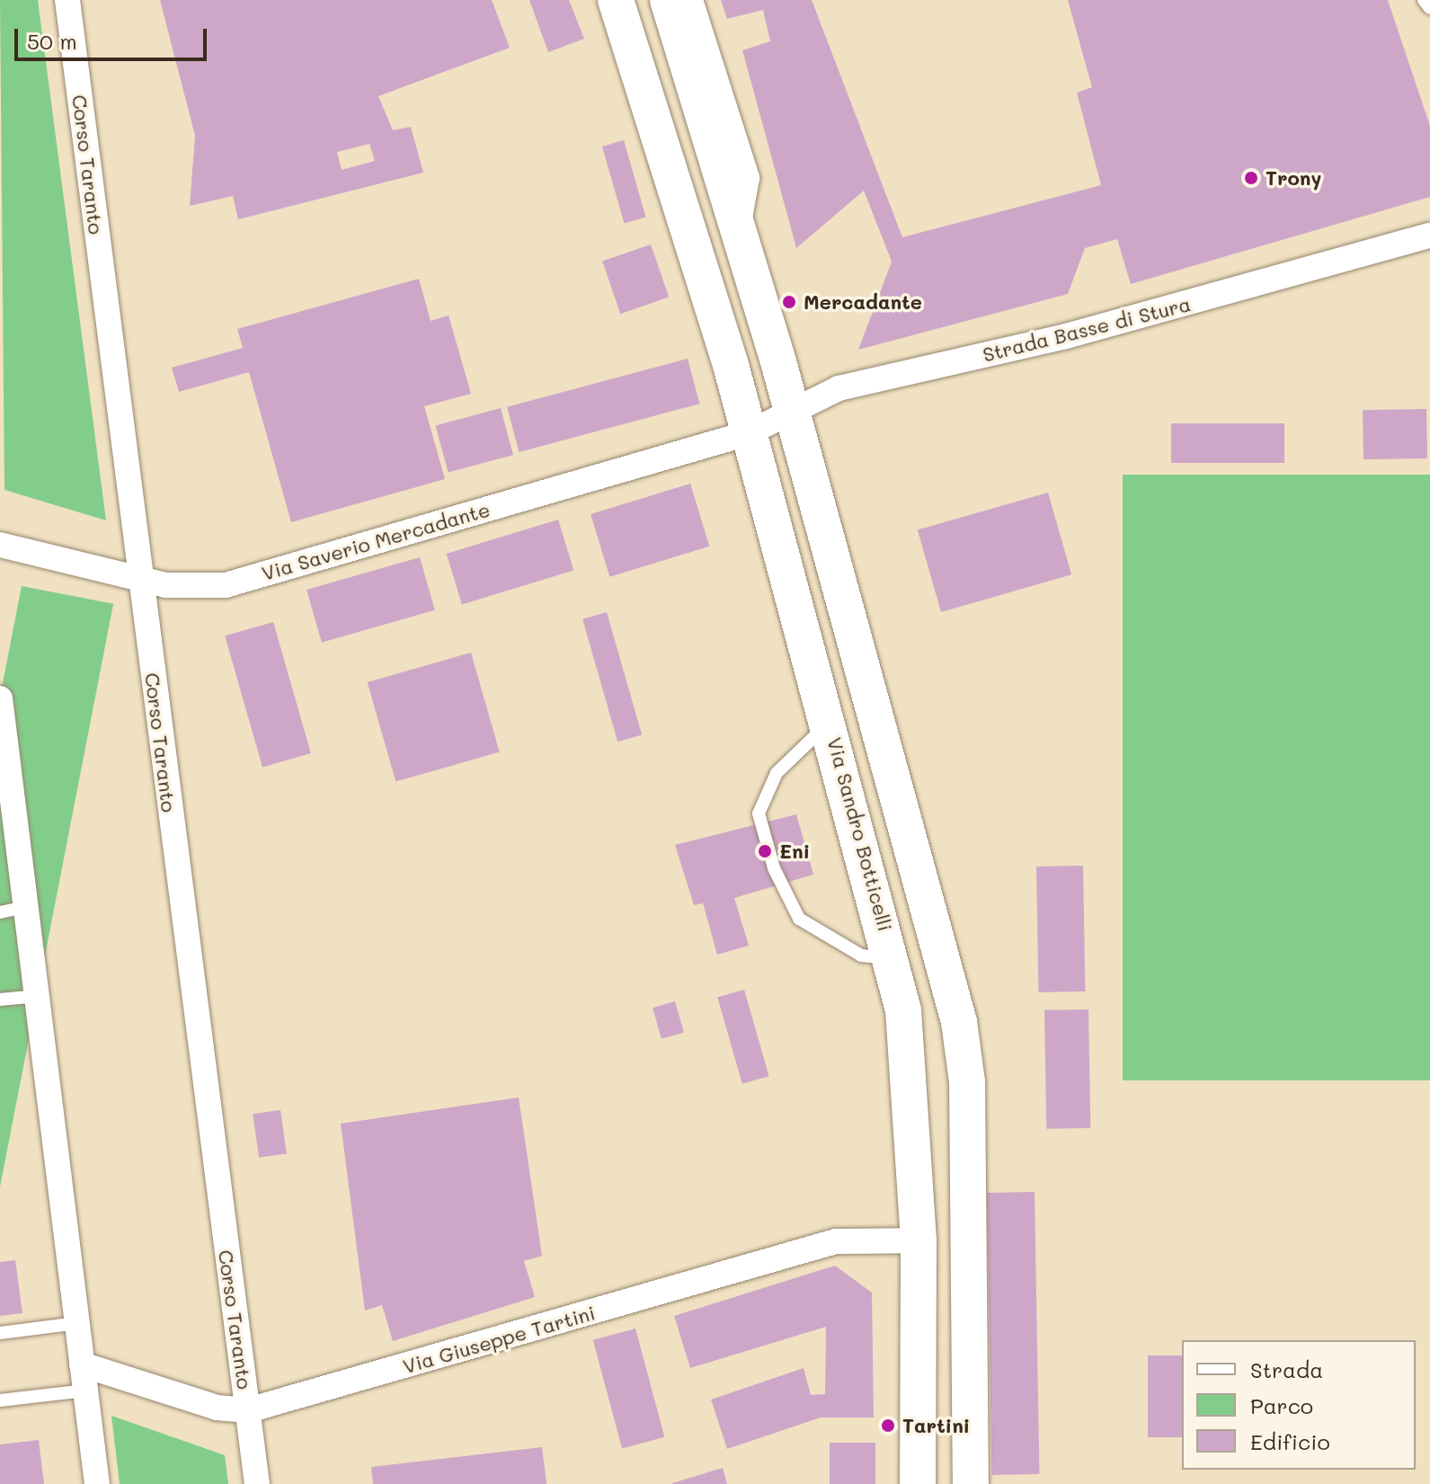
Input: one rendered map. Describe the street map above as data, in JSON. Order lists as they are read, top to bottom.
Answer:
{
  "streets": {
    "main road": ["Via Sandro Botticelli"],
    "street": [
      "Corso Taranto",
      "Strada Basse di Stura",
      "Via Saverio Mercadante",
      "Via Giuseppe Tartini"
    ]
  },
  "crossings": [
    ["Corso Taranto", "Via Saverio Mercadante"],
    ["Corso Taranto", "Via Giuseppe Tartini"],
    ["Strada Basse di Stura", "Via Saverio Mercadante"],
    ["Strada Basse di Stura", "Via Sandro Botticelli"],
    ["Via Saverio Mercadante", "Via Sandro Botticelli"],
    ["Via Sandro Botticelli", "Via Giuseppe Tartini"]
  ],
  "places": [
    "Trony",
    "Mercadante",
    "Eni",
    "Tartini"
  ],
  "legend": ["Strada", "Parco", "Edificio"],
  "scale_bar": "50 m"
}
